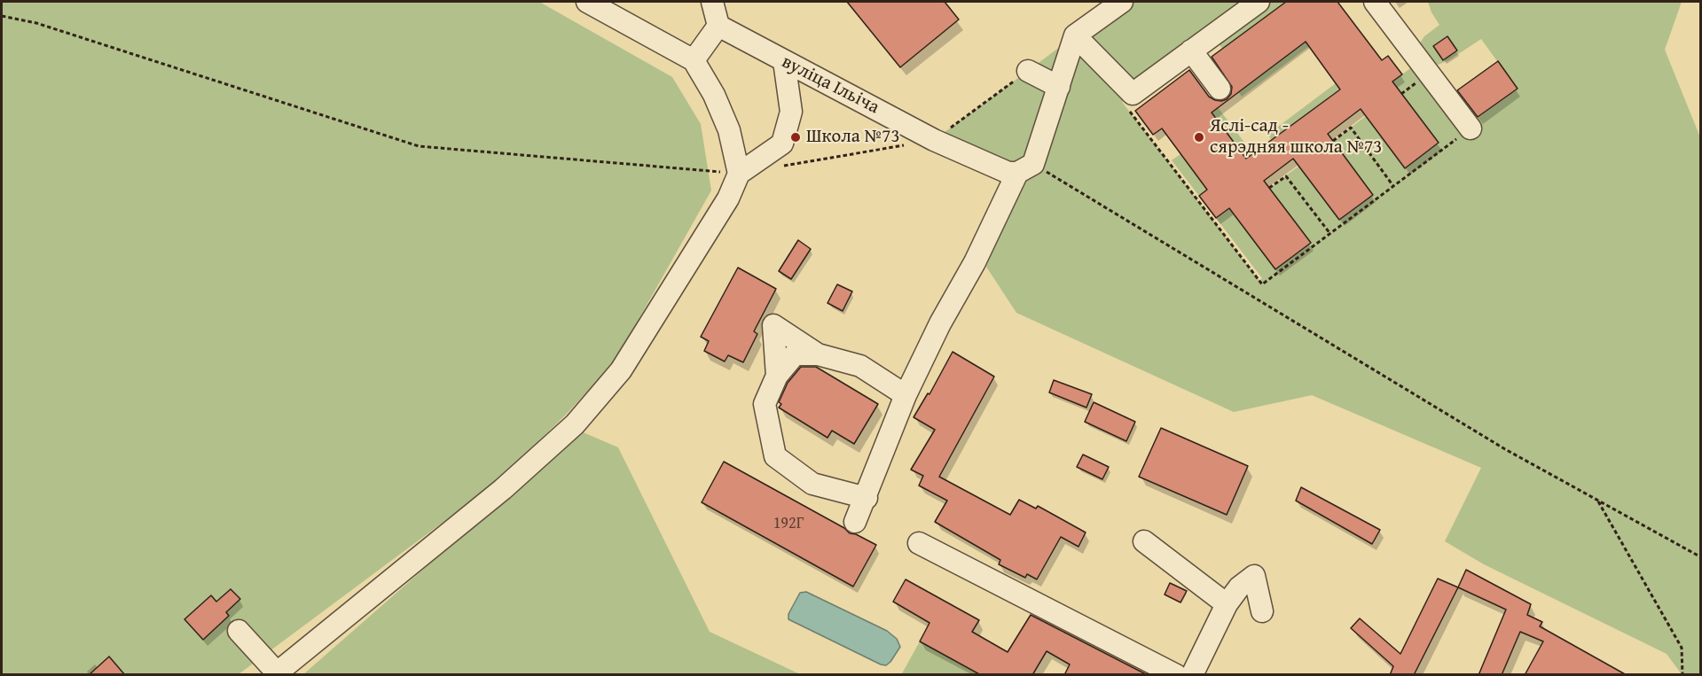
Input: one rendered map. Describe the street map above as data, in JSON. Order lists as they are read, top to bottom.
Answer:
{
  "streets": {
    "street": ["вуліца Ільіча"]
  },
  "places": ["Школа №73", "Яслі-сад - сярэдняя школа №73"],
  "house_numbers": ["192Г"]
}
